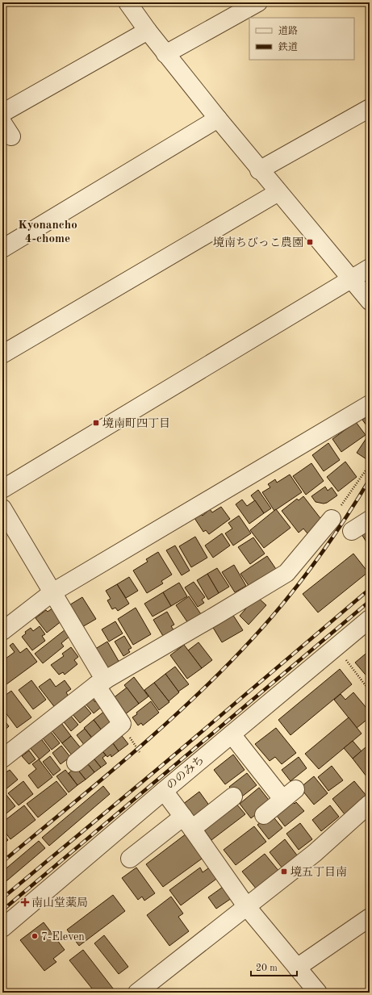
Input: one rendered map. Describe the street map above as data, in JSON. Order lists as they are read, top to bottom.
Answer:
{
  "streets": {
    "street": ["ののみち"]
  },
  "districts": ["Kyonancho 4-chome"],
  "places": {
    "transit": ["境南ちびっこ農園", "境南町四丁目", "境五丁目南"],
    "health": ["南山堂薬局"],
    "other": ["7-Eleven"]
  },
  "legend": ["道路", "鉄道"],
  "scale_bar": "20 m"
}
